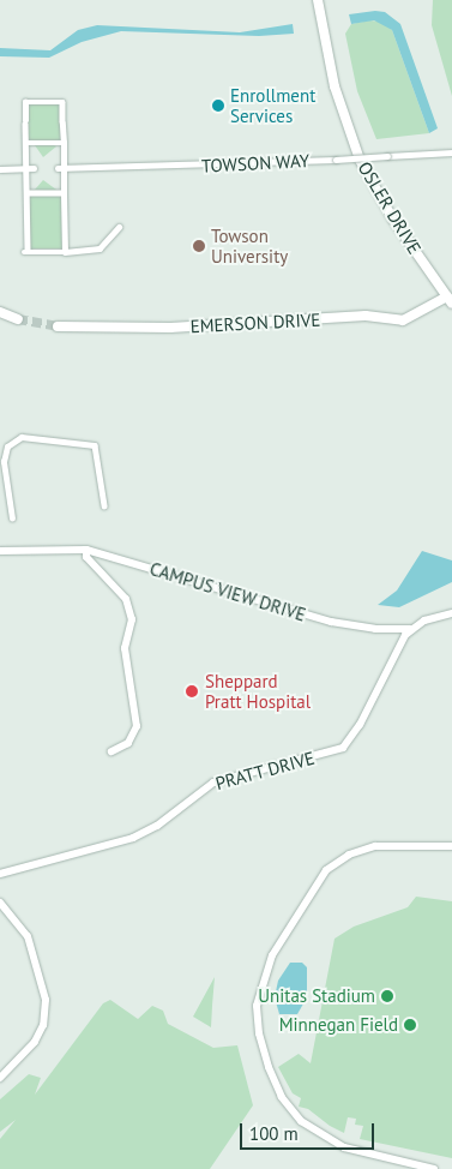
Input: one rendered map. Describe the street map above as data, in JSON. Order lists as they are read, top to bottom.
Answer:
{
  "streets": {
    "street": [
      "TOWSON WAY",
      "OSLER DRIVE",
      "EMERSON DRIVE",
      "CAMPUS VIEW DRIVE",
      "PRATT DRIVE"
    ]
  },
  "crossings": [
    ["OSLER DRIVE", "EMERSON DRIVE"],
    ["CAMPUS VIEW DRIVE", "PRATT DRIVE"]
  ],
  "places": [
    "Enrollment Services",
    "Towson University",
    "Sheppard Pratt Hospital",
    "Unitas Stadium",
    "Minnegan Field"
  ],
  "scale_bar": "100 m"
}
